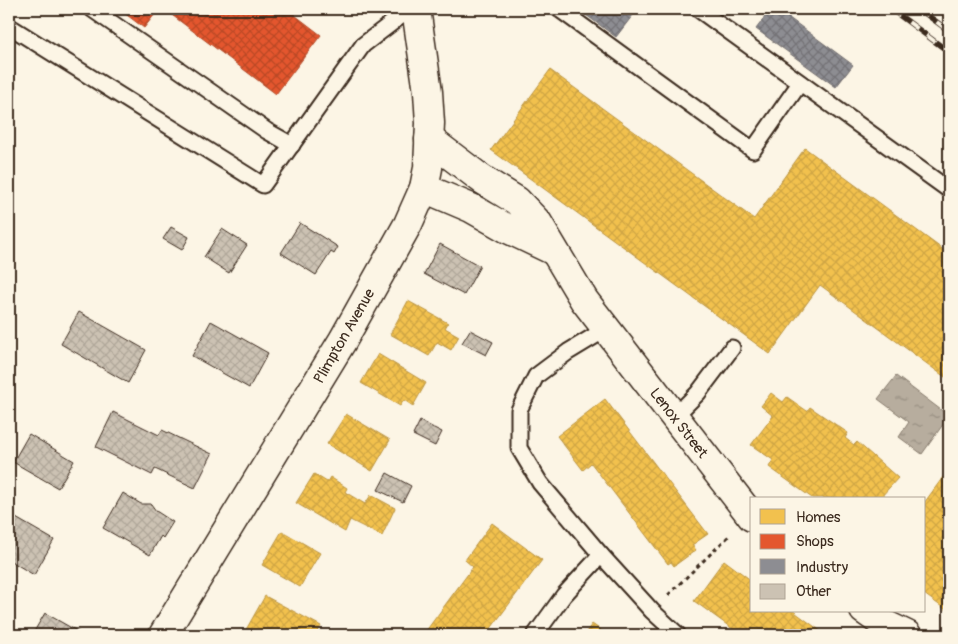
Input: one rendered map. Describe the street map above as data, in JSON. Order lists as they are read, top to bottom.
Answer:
{
  "streets": {
    "street": ["Plimpton Avenue", "Lenox Street"]
  },
  "crossings": [
    ["Plimpton Avenue", "Lenox Street"]
  ],
  "legend": [
    "Homes",
    "Shops",
    "Industry",
    "Other"
  ]
}
